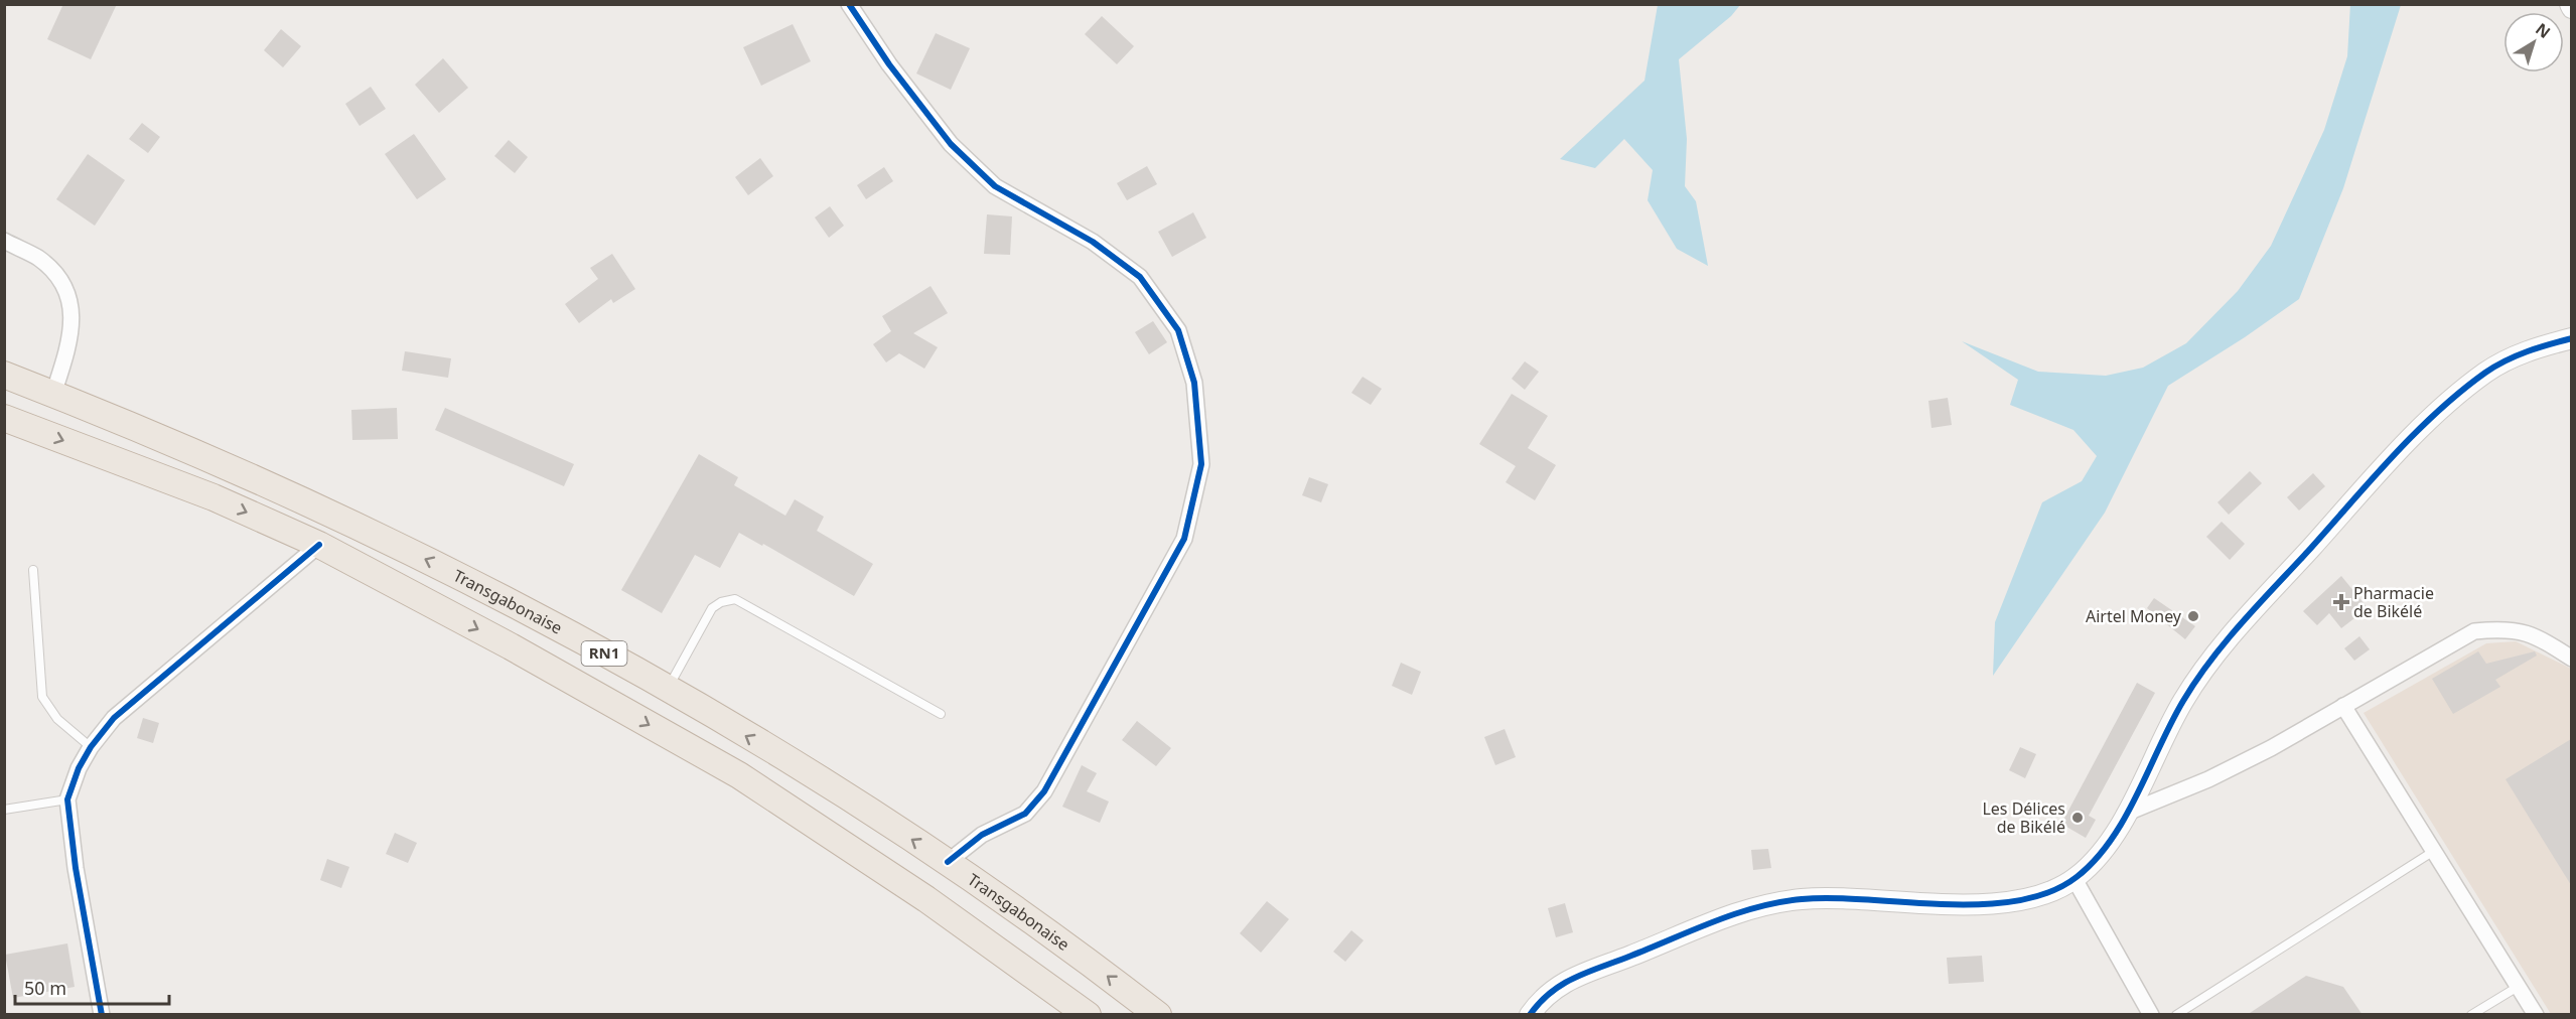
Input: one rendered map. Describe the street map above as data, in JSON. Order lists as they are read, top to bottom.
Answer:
{
  "streets": {
    "highway": ["Transgabonaise", "RN1"]
  },
  "places": {
    "health": ["Pharmacie de Bikélé"],
    "other": ["Airtel Money", "Les Délices de Bikélé"]
  },
  "scale_bar": "50 m",
  "north": "top right"
}
